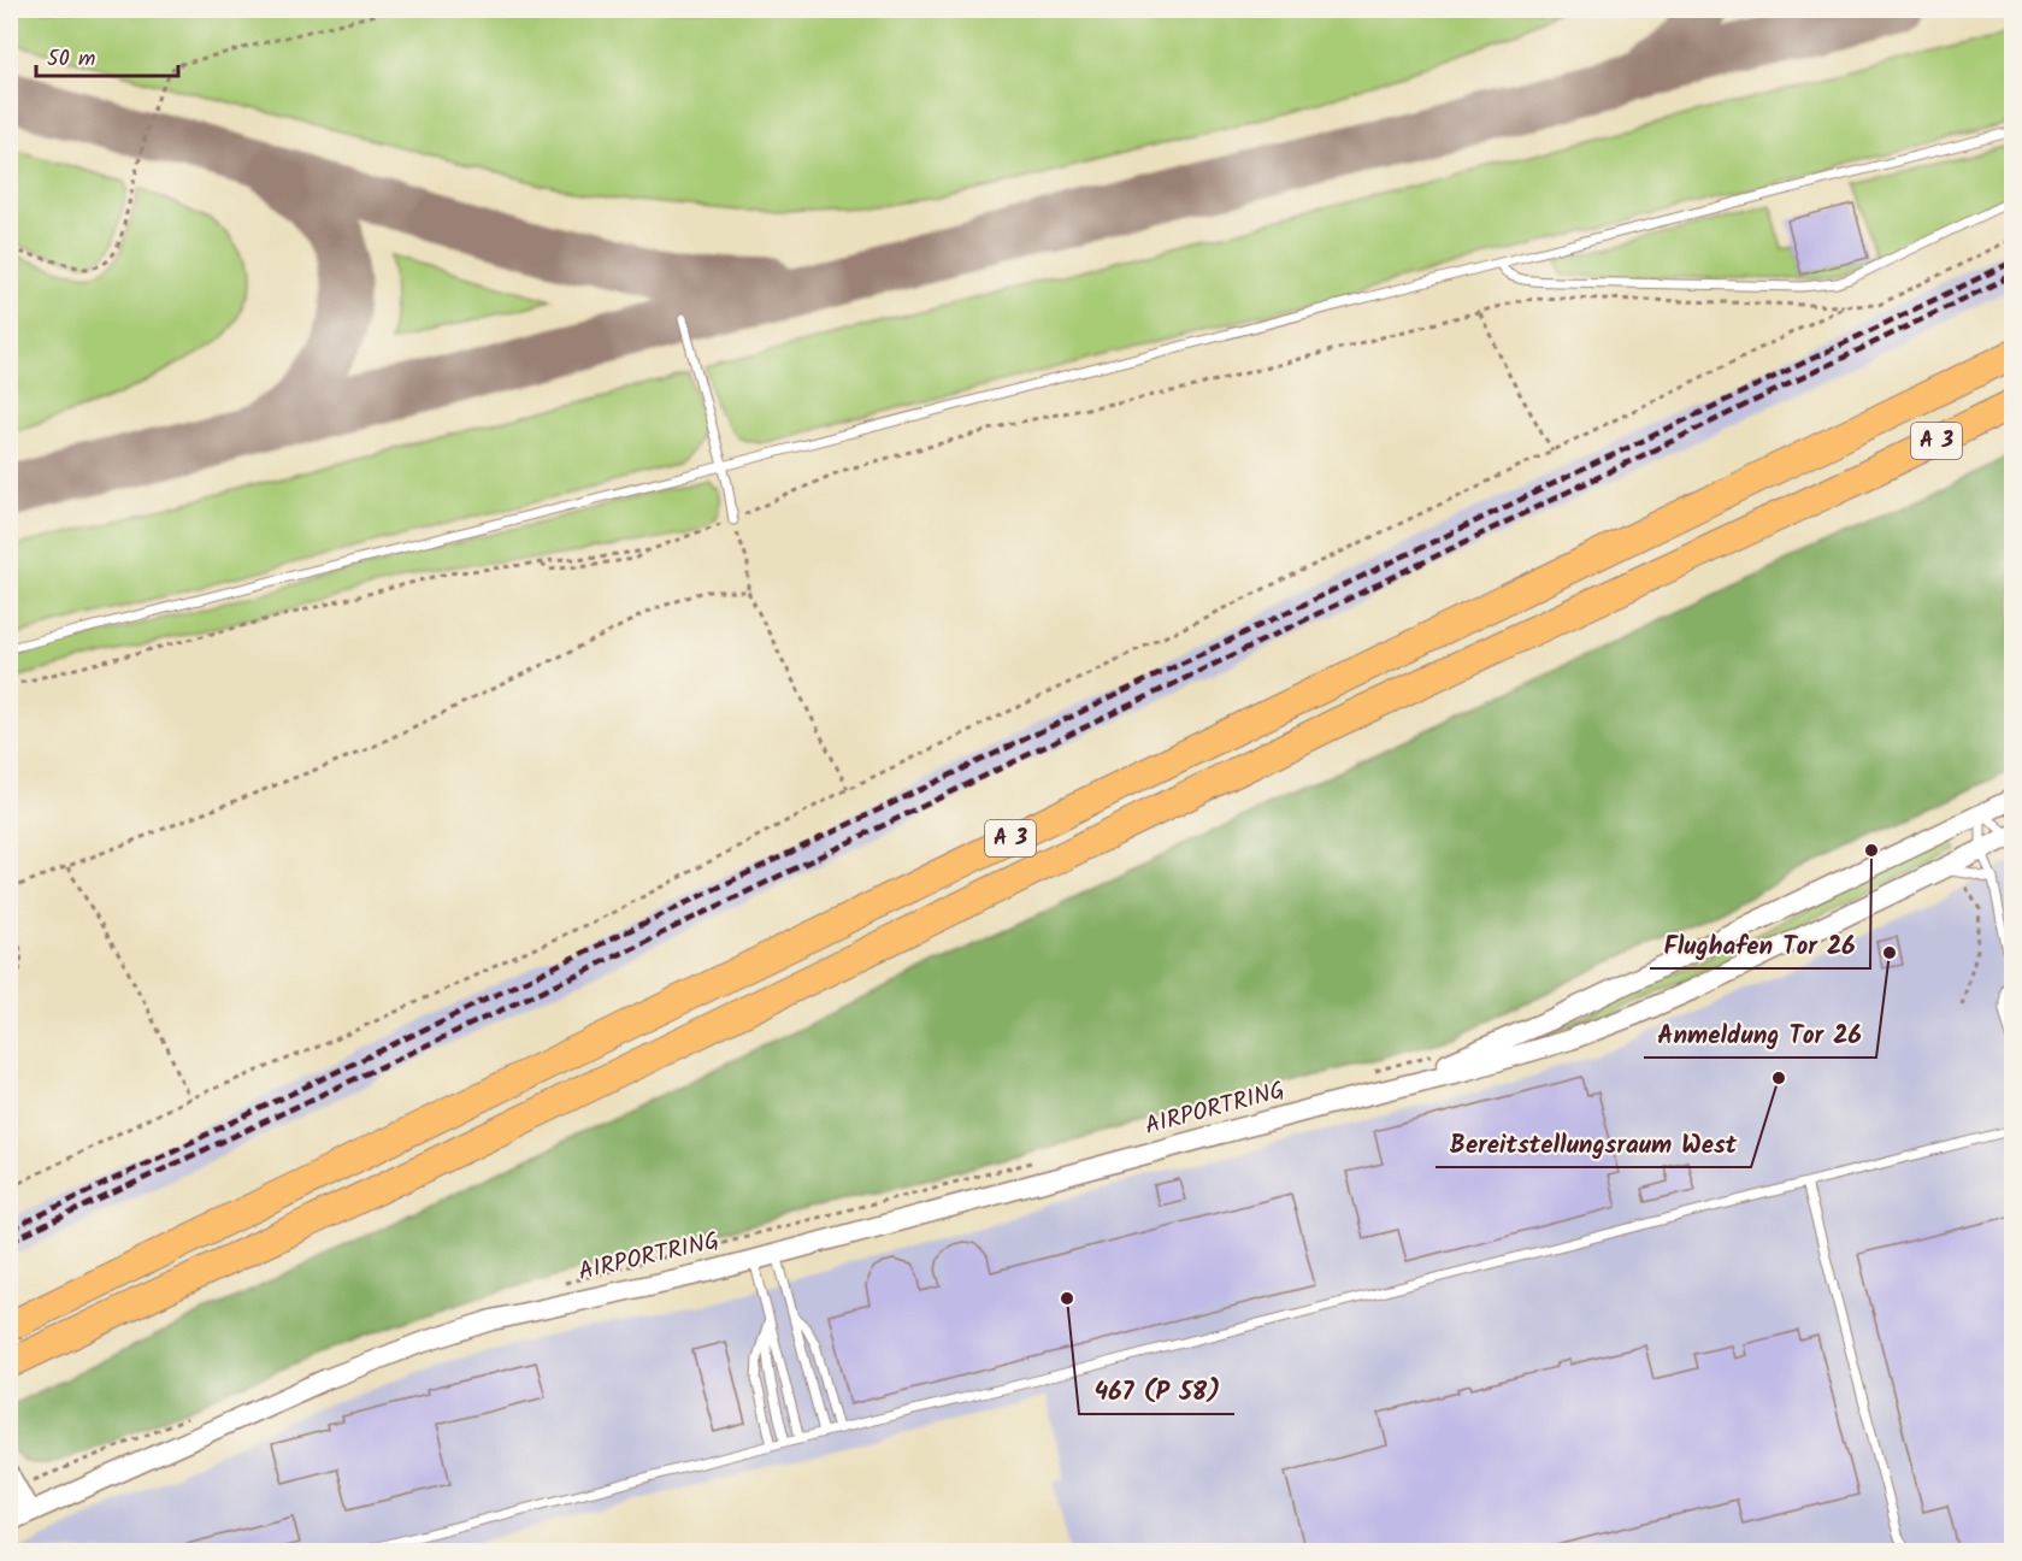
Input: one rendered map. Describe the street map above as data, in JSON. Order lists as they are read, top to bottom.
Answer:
{
  "streets": {
    "highway": ["A 3"],
    "street": ["AIRPORTRING"]
  },
  "places": [
    "Flughafen Tor 26",
    "Anmeldung Tor 26",
    "Bereitstellungsraum West",
    "467 (P 58)"
  ],
  "scale_bar": "50 m"
}
